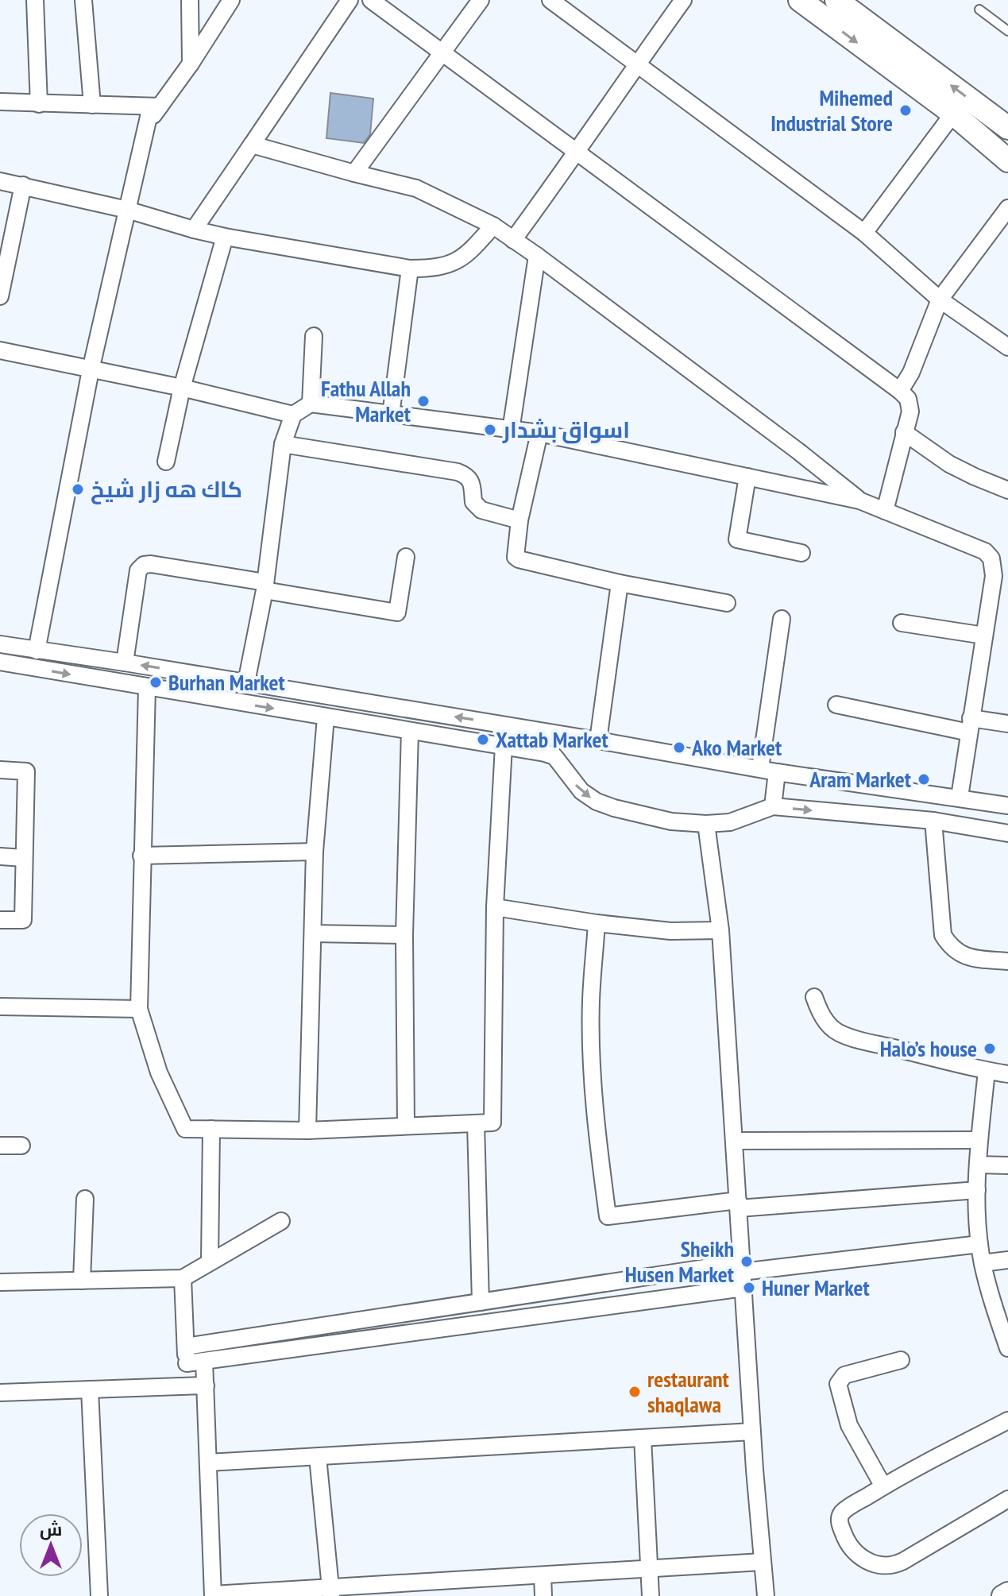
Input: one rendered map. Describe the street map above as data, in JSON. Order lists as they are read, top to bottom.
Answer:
{
  "places": [
    "Mihemed Industrial Store",
    "Fathu Allah Market",
    "اسواق بشدار",
    "كاك هه زار شيخ",
    "Burhan Market",
    "Xattab Market",
    "Ako Market",
    "Aram Market",
    "Halo’s house",
    "Sheikh Husen Market",
    "Huner Market",
    "restaurant shaqlawa"
  ],
  "north": "top"
}
